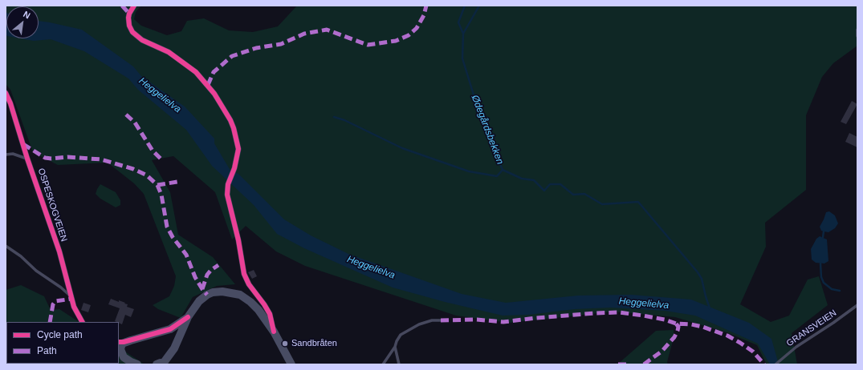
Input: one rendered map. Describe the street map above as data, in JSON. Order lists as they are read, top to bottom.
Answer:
{
  "streets": {
    "street": ["OSPESKOGVEIEN"],
    "lane": ["GRANSVEIEN"]
  },
  "water": ["Heggelielva", "Ødegårdsbekken"],
  "places": ["Sandbråten"],
  "legend": ["Cycle path", "Path"],
  "north": "top right"
}
